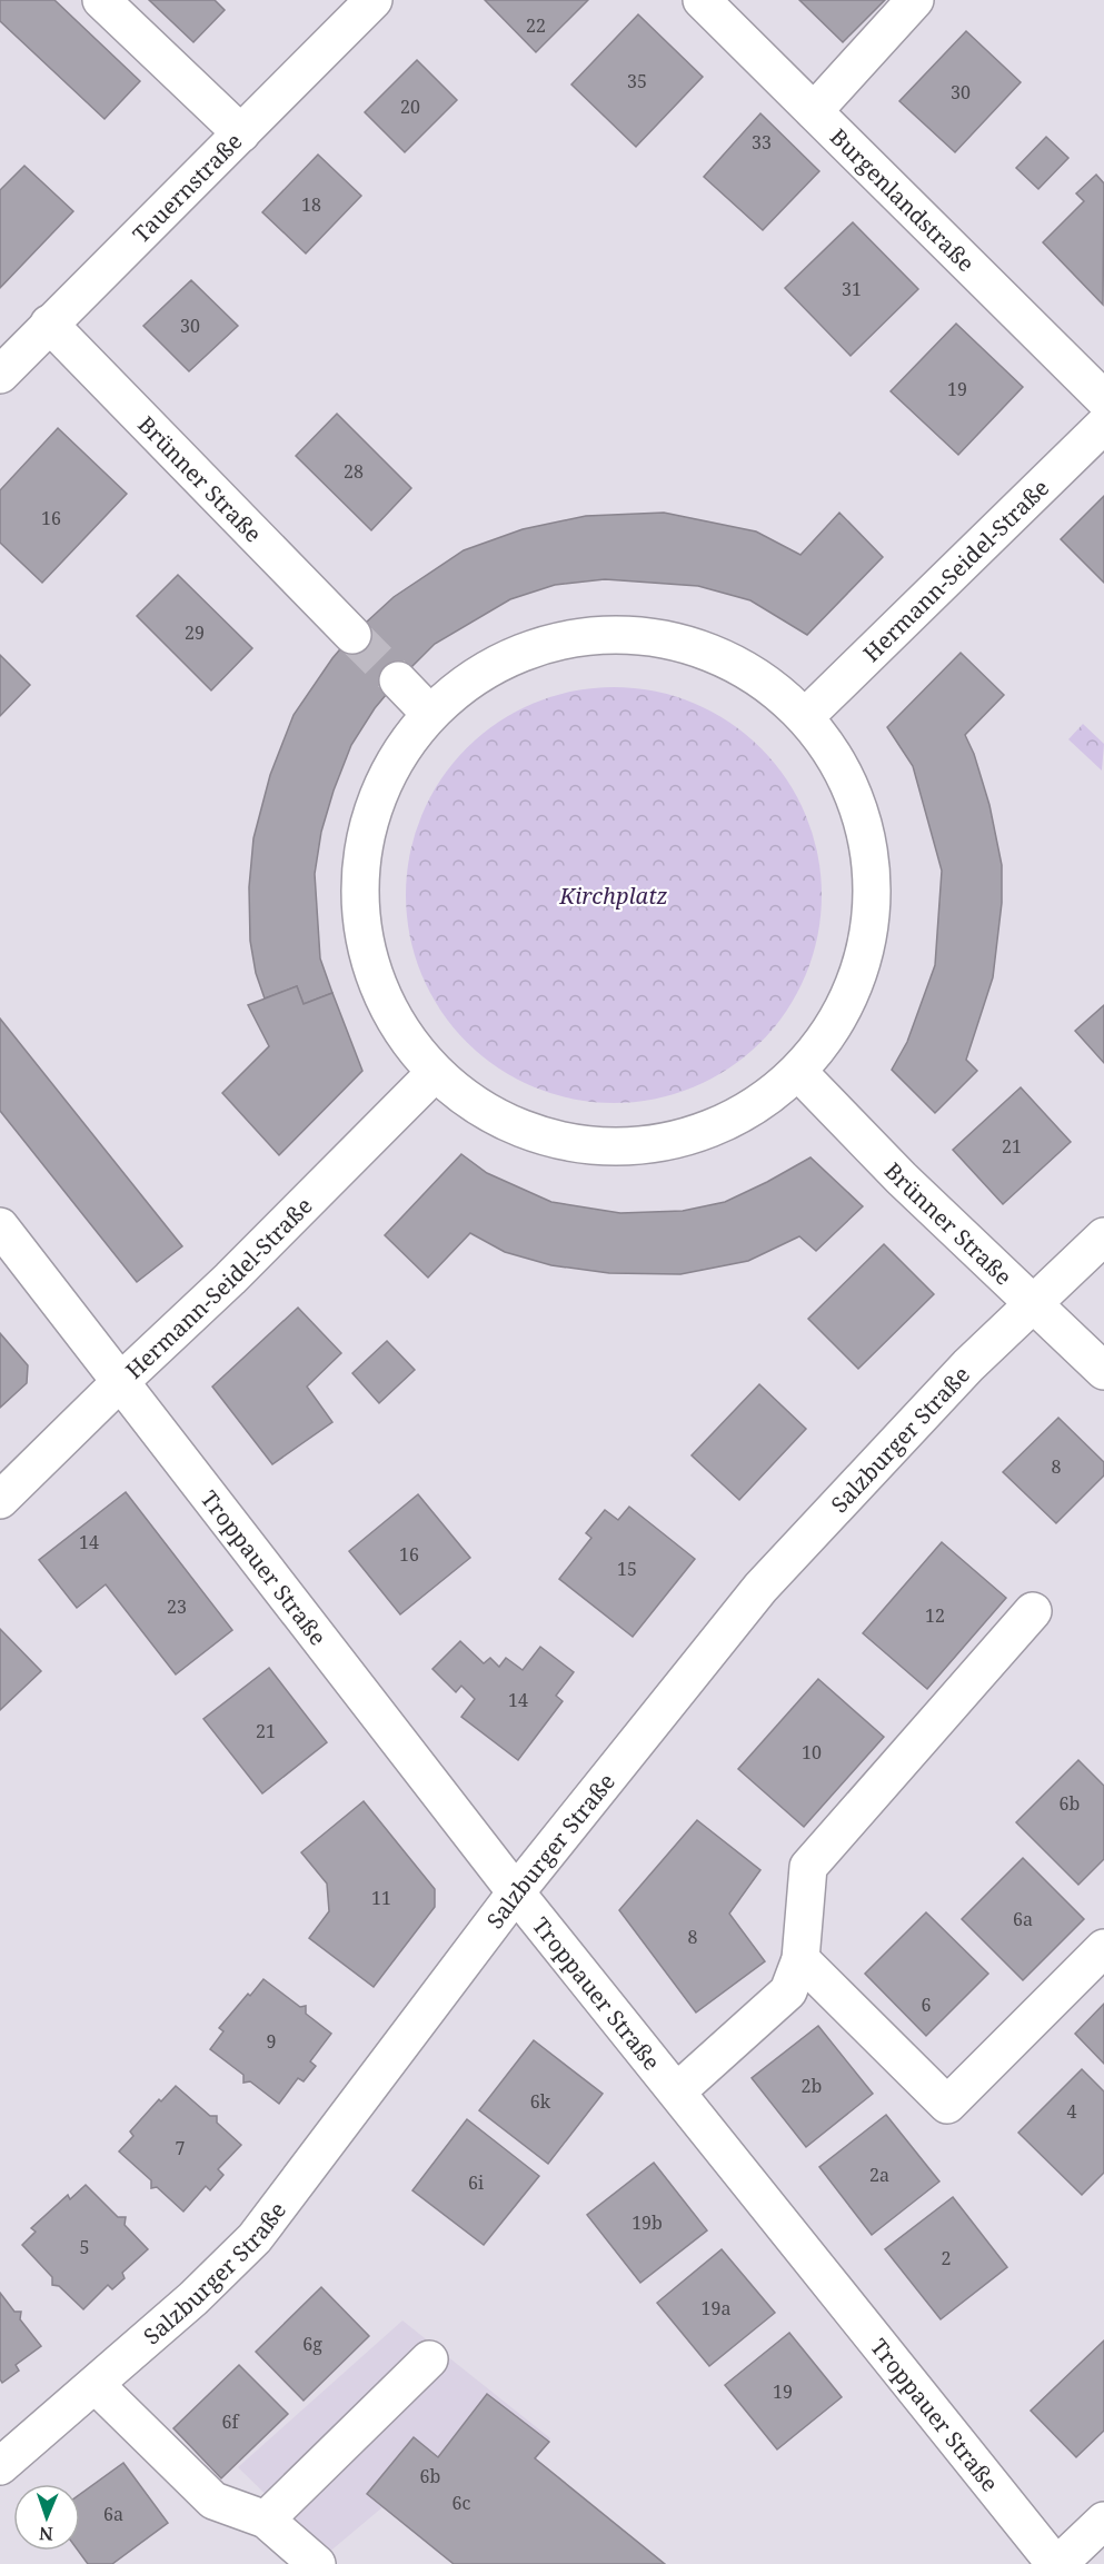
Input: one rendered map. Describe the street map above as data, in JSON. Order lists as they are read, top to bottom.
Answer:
{
  "streets": {
    "street": [
      "Tauernstraße",
      "Burgenlandstraße",
      "Brünner Straße",
      "Hermann-Seidel-Straße",
      "Salzburger Straße",
      "Troppauer Straße"
    ]
  },
  "crossings": [
    ["Tauernstraße", "Brünner Straße"],
    ["Brünner Straße", "Salzburger Straße"],
    ["Hermann-Seidel-Straße", "Troppauer Straße"],
    ["Salzburger Straße", "Troppauer Straße"]
  ],
  "parks": ["Kirchplatz"],
  "house_numbers": [
    "22",
    "35",
    "30",
    "20",
    "33",
    "18",
    "31",
    "30",
    "19",
    "28",
    "16",
    "29",
    "21",
    "8",
    "14",
    "16",
    "15",
    "23",
    "12",
    "14",
    "21",
    "10",
    "6b",
    "11",
    "6a",
    "8",
    "6",
    "9",
    "2b",
    "6k",
    "4",
    "7",
    "2a",
    "6i",
    "19b",
    "5",
    "2",
    "19a",
    "6g",
    "19",
    "6f",
    "6b",
    "6c",
    "6a"
  ],
  "north": "bottom"
}
